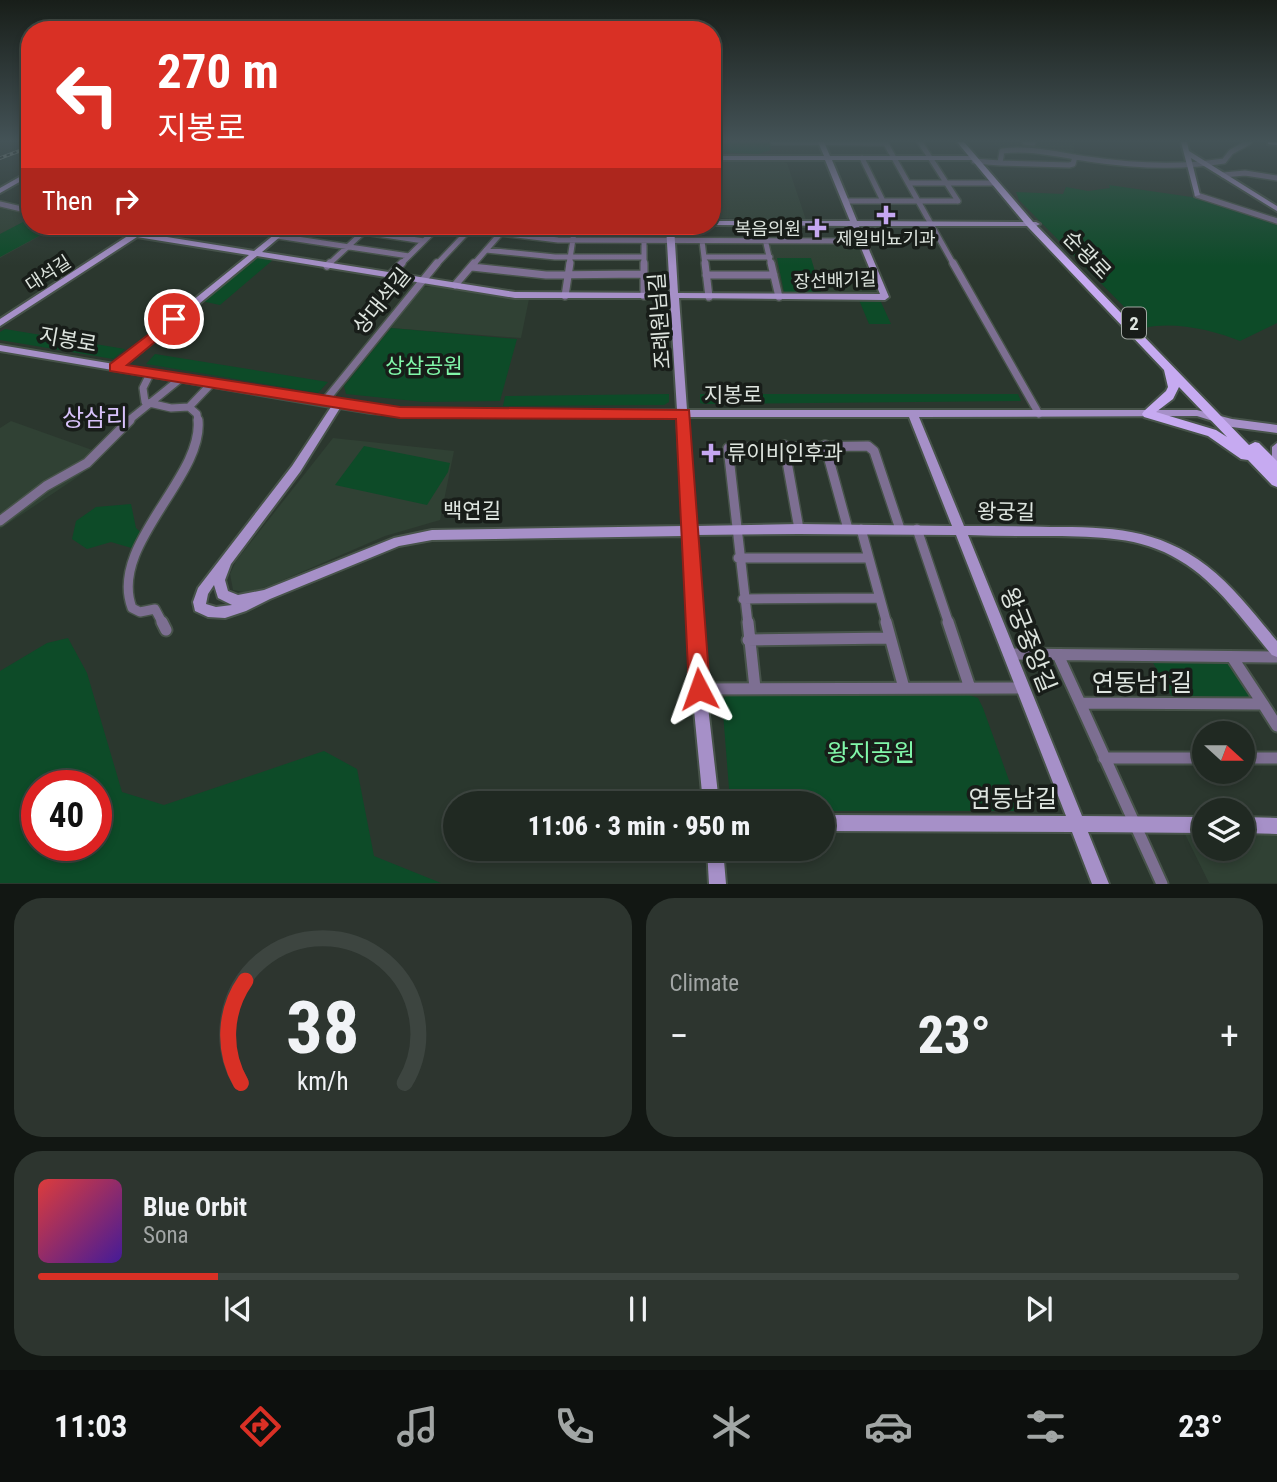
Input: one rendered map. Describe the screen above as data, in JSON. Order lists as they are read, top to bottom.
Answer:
{
  "streets": {
    "main road": ["순광로", "2"],
    "street": [
      "대석길",
      "장선배기길",
      "상대석길",
      "조례원님길",
      "지봉로",
      "백연길",
      "왕궁길",
      "왕궁중앙길",
      "연동남1길",
      "연동남길"
    ]
  },
  "crossings": [
    ["순광로", "지봉로"],
    ["장선배기길", "상대석길"],
    ["장선배기길", "조례원님길"],
    ["상대석길", "지봉로"],
    ["조례원님길", "지봉로"],
    ["지봉로", "백연길"],
    ["지봉로", "왕궁중앙길"],
    ["백연길", "왕궁길"],
    ["왕궁길", "왕궁중앙길"],
    ["왕궁중앙길", "연동남1길"],
    ["왕궁중앙길", "연동남길"],
    ["연동남1길", "연동남길"]
  ],
  "districts": ["상삼리"],
  "parks": ["상삼공원", "왕지공원"],
  "places": {
    "health": ["제일비뇨기과", "복음의원", "류이비인후과"]
  },
  "north": "right",
  "page": {
    "turn": ["270 m", "지봉로"],
    "then": "Then",
    "limit": "40",
    "trip": "11:06 · 3 min · 950 m",
    "tile": "Climate",
    "heat": ["−", "23°", "+"],
    "song": ["Blue Orbit", "Sona"],
    "tabs": ["11:03", "23°"],
    "gauge": ["38", "km/h"]
  }
}
